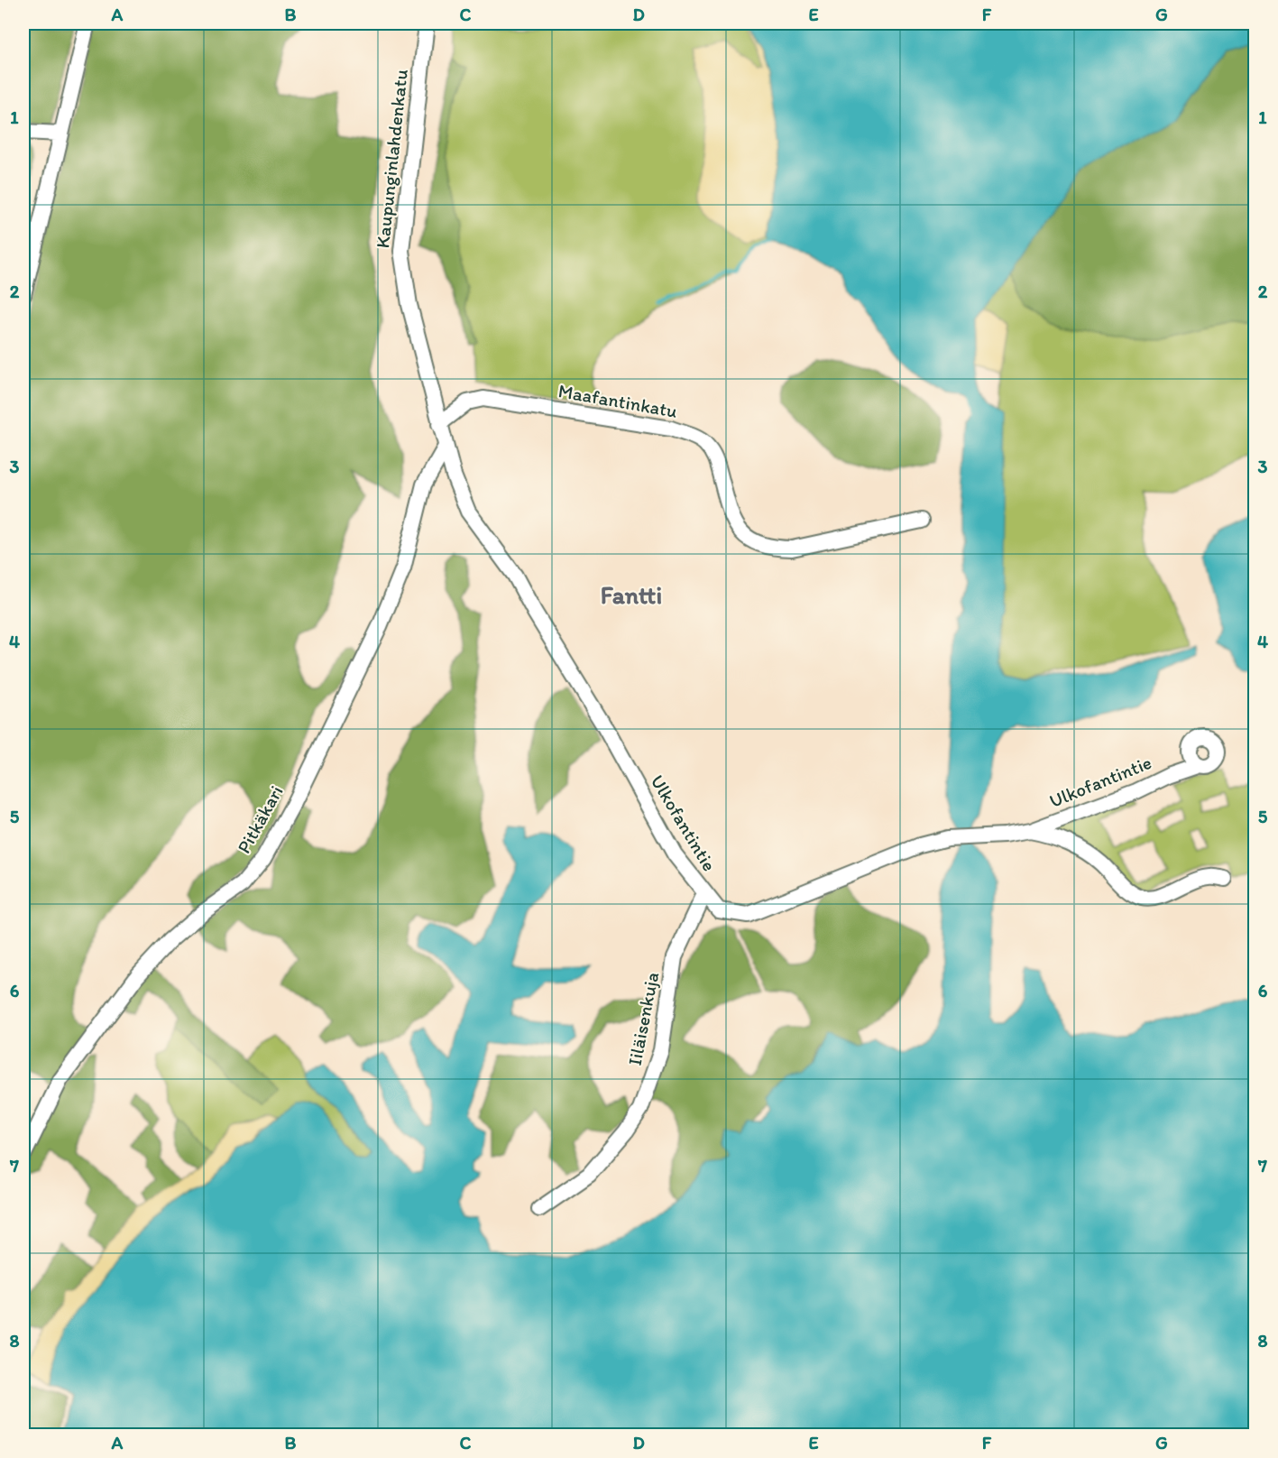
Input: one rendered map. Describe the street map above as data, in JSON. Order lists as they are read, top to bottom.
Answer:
{
  "streets": {
    "street": [
      "Kaupunginlahdenkatu",
      "Maafantinkatu",
      "Ulkofantintie",
      "Pitkäkari",
      "Iiläisenkuja"
    ]
  },
  "crossings": [
    ["Kaupunginlahdenkatu", "Maafantinkatu"],
    ["Kaupunginlahdenkatu", "Ulkofantintie"],
    ["Maafantinkatu", "Ulkofantintie"],
    ["Ulkofantintie", "Pitkäkari"],
    ["Ulkofantintie", "Iiläisenkuja"]
  ],
  "districts": ["Fantti"],
  "grid": {
    "columns": [
      "A",
      "B",
      "C",
      "D",
      "E",
      "F",
      "G"
    ],
    "rows": [
      "1",
      "2",
      "3",
      "4",
      "5",
      "6",
      "7",
      "8"
    ]
  }
}
